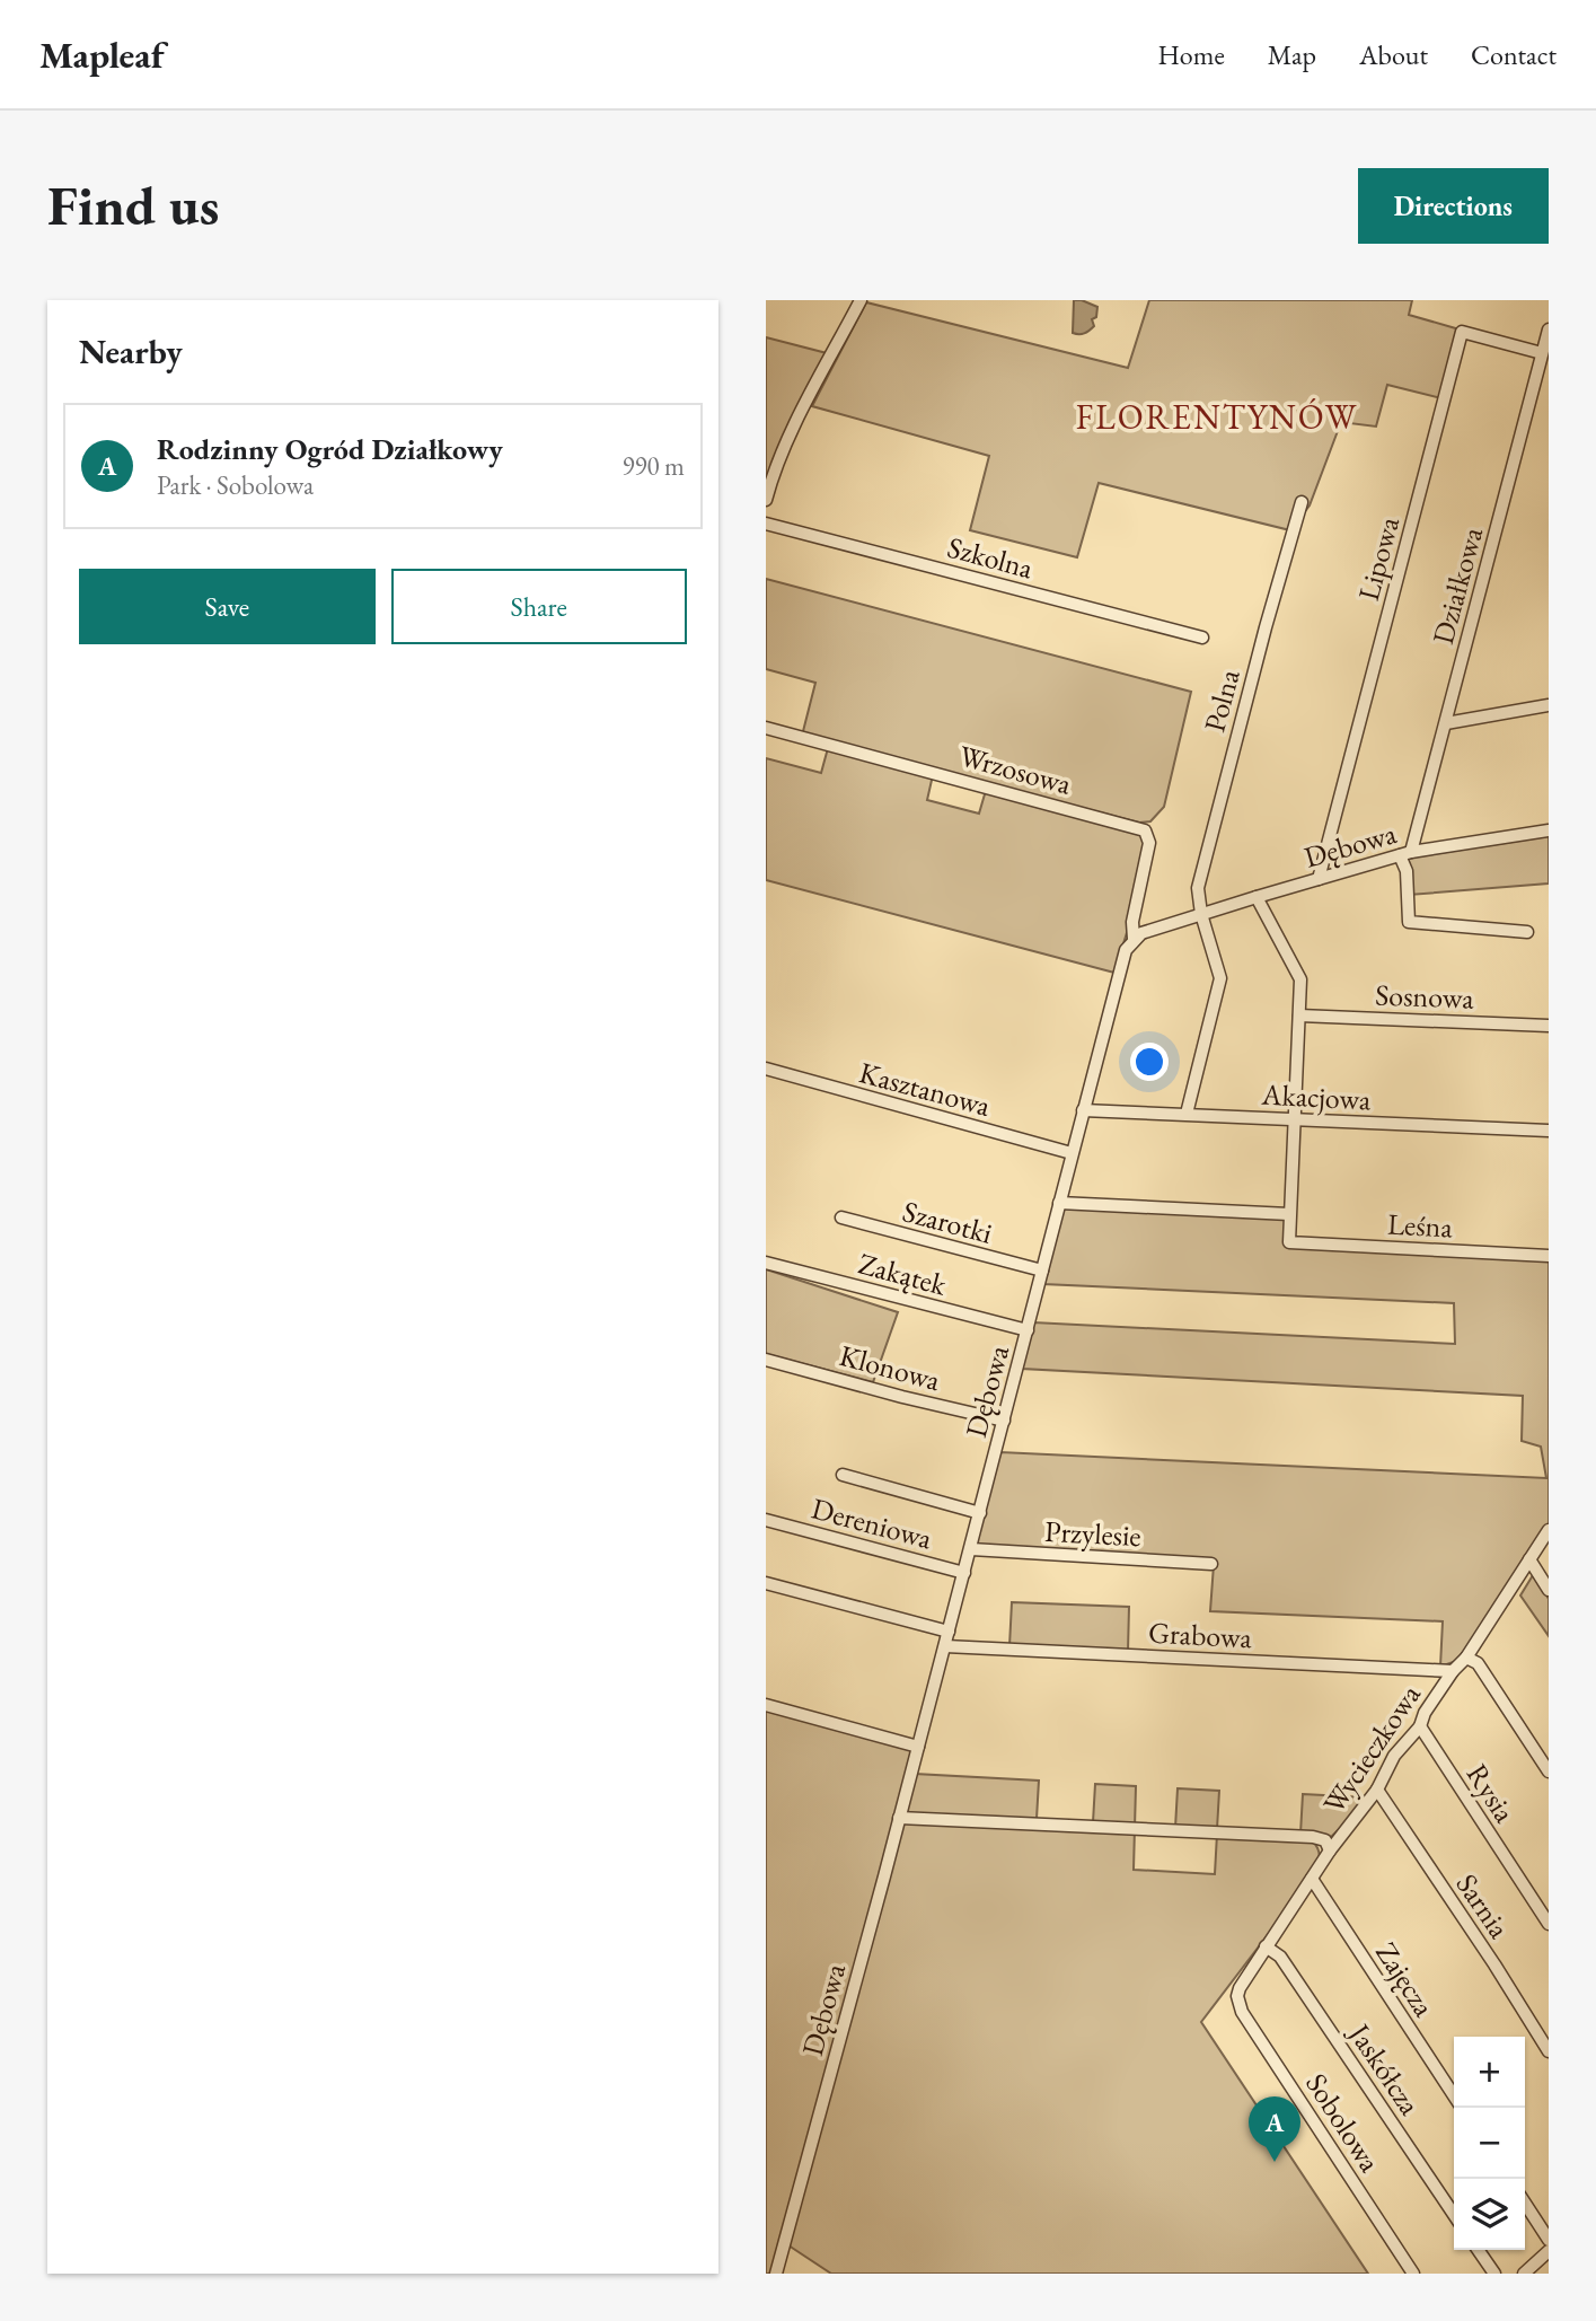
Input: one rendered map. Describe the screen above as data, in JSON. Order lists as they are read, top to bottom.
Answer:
{
  "streets": {
    "street": [
      "Szkolna",
      "Lipowa",
      "Działkowa",
      "Polna",
      "Wrzosowa",
      "Dębowa",
      "Sosnowa",
      "Kasztanowa",
      "Akacjowa",
      "Szarotki",
      "Leśna",
      "Zakątek",
      "Klonowa",
      "Dereniowa",
      "Przylesie",
      "Grabowa",
      "Wycieczkowa",
      "Rysia",
      "Sarnia",
      "Zajęcza",
      "Jaskółcza",
      "Sobolowa"
    ]
  },
  "crossings": [
    ["Lipowa", "Działkowa"],
    ["Lipowa", "Dębowa"],
    ["Działkowa", "Dębowa"],
    ["Polna", "Dębowa"],
    ["Polna", "Akacjowa"],
    ["Wrzosowa", "Dębowa"],
    ["Dębowa", "Kasztanowa"],
    ["Dębowa", "Akacjowa"],
    ["Dębowa", "Szarotki"],
    ["Dębowa", "Zakątek"],
    ["Dębowa", "Klonowa"],
    ["Dębowa", "Dereniowa"],
    ["Dębowa", "Przylesie"],
    ["Dębowa", "Grabowa"],
    ["Grabowa", "Wycieczkowa"],
    ["Wycieczkowa", "Rysia"],
    ["Wycieczkowa", "Sarnia"],
    ["Wycieczkowa", "Zajęcza"],
    ["Wycieczkowa", "Jaskółcza"],
    ["Wycieczkowa", "Sobolowa"]
  ],
  "districts": ["FLORENTYNÓW"],
  "page": {
    "header": "Mapleaf",
    "nav": [
      "Home",
      "Map",
      "About",
      "Contact"
    ],
    "buttons": [
      "Directions",
      ["Save", "Share"]
    ],
    "title": "Find us",
    "heading": "Nearby",
    "list": [
      {
        "mark": "A",
        "name": "Rodzinny Ogród Działkowy",
        "note": "Park · Sobolowa",
        "value": "990 m"
      }
    ],
    "map_buttons": ["+", "−"],
    "pins": "A"
  }
}
